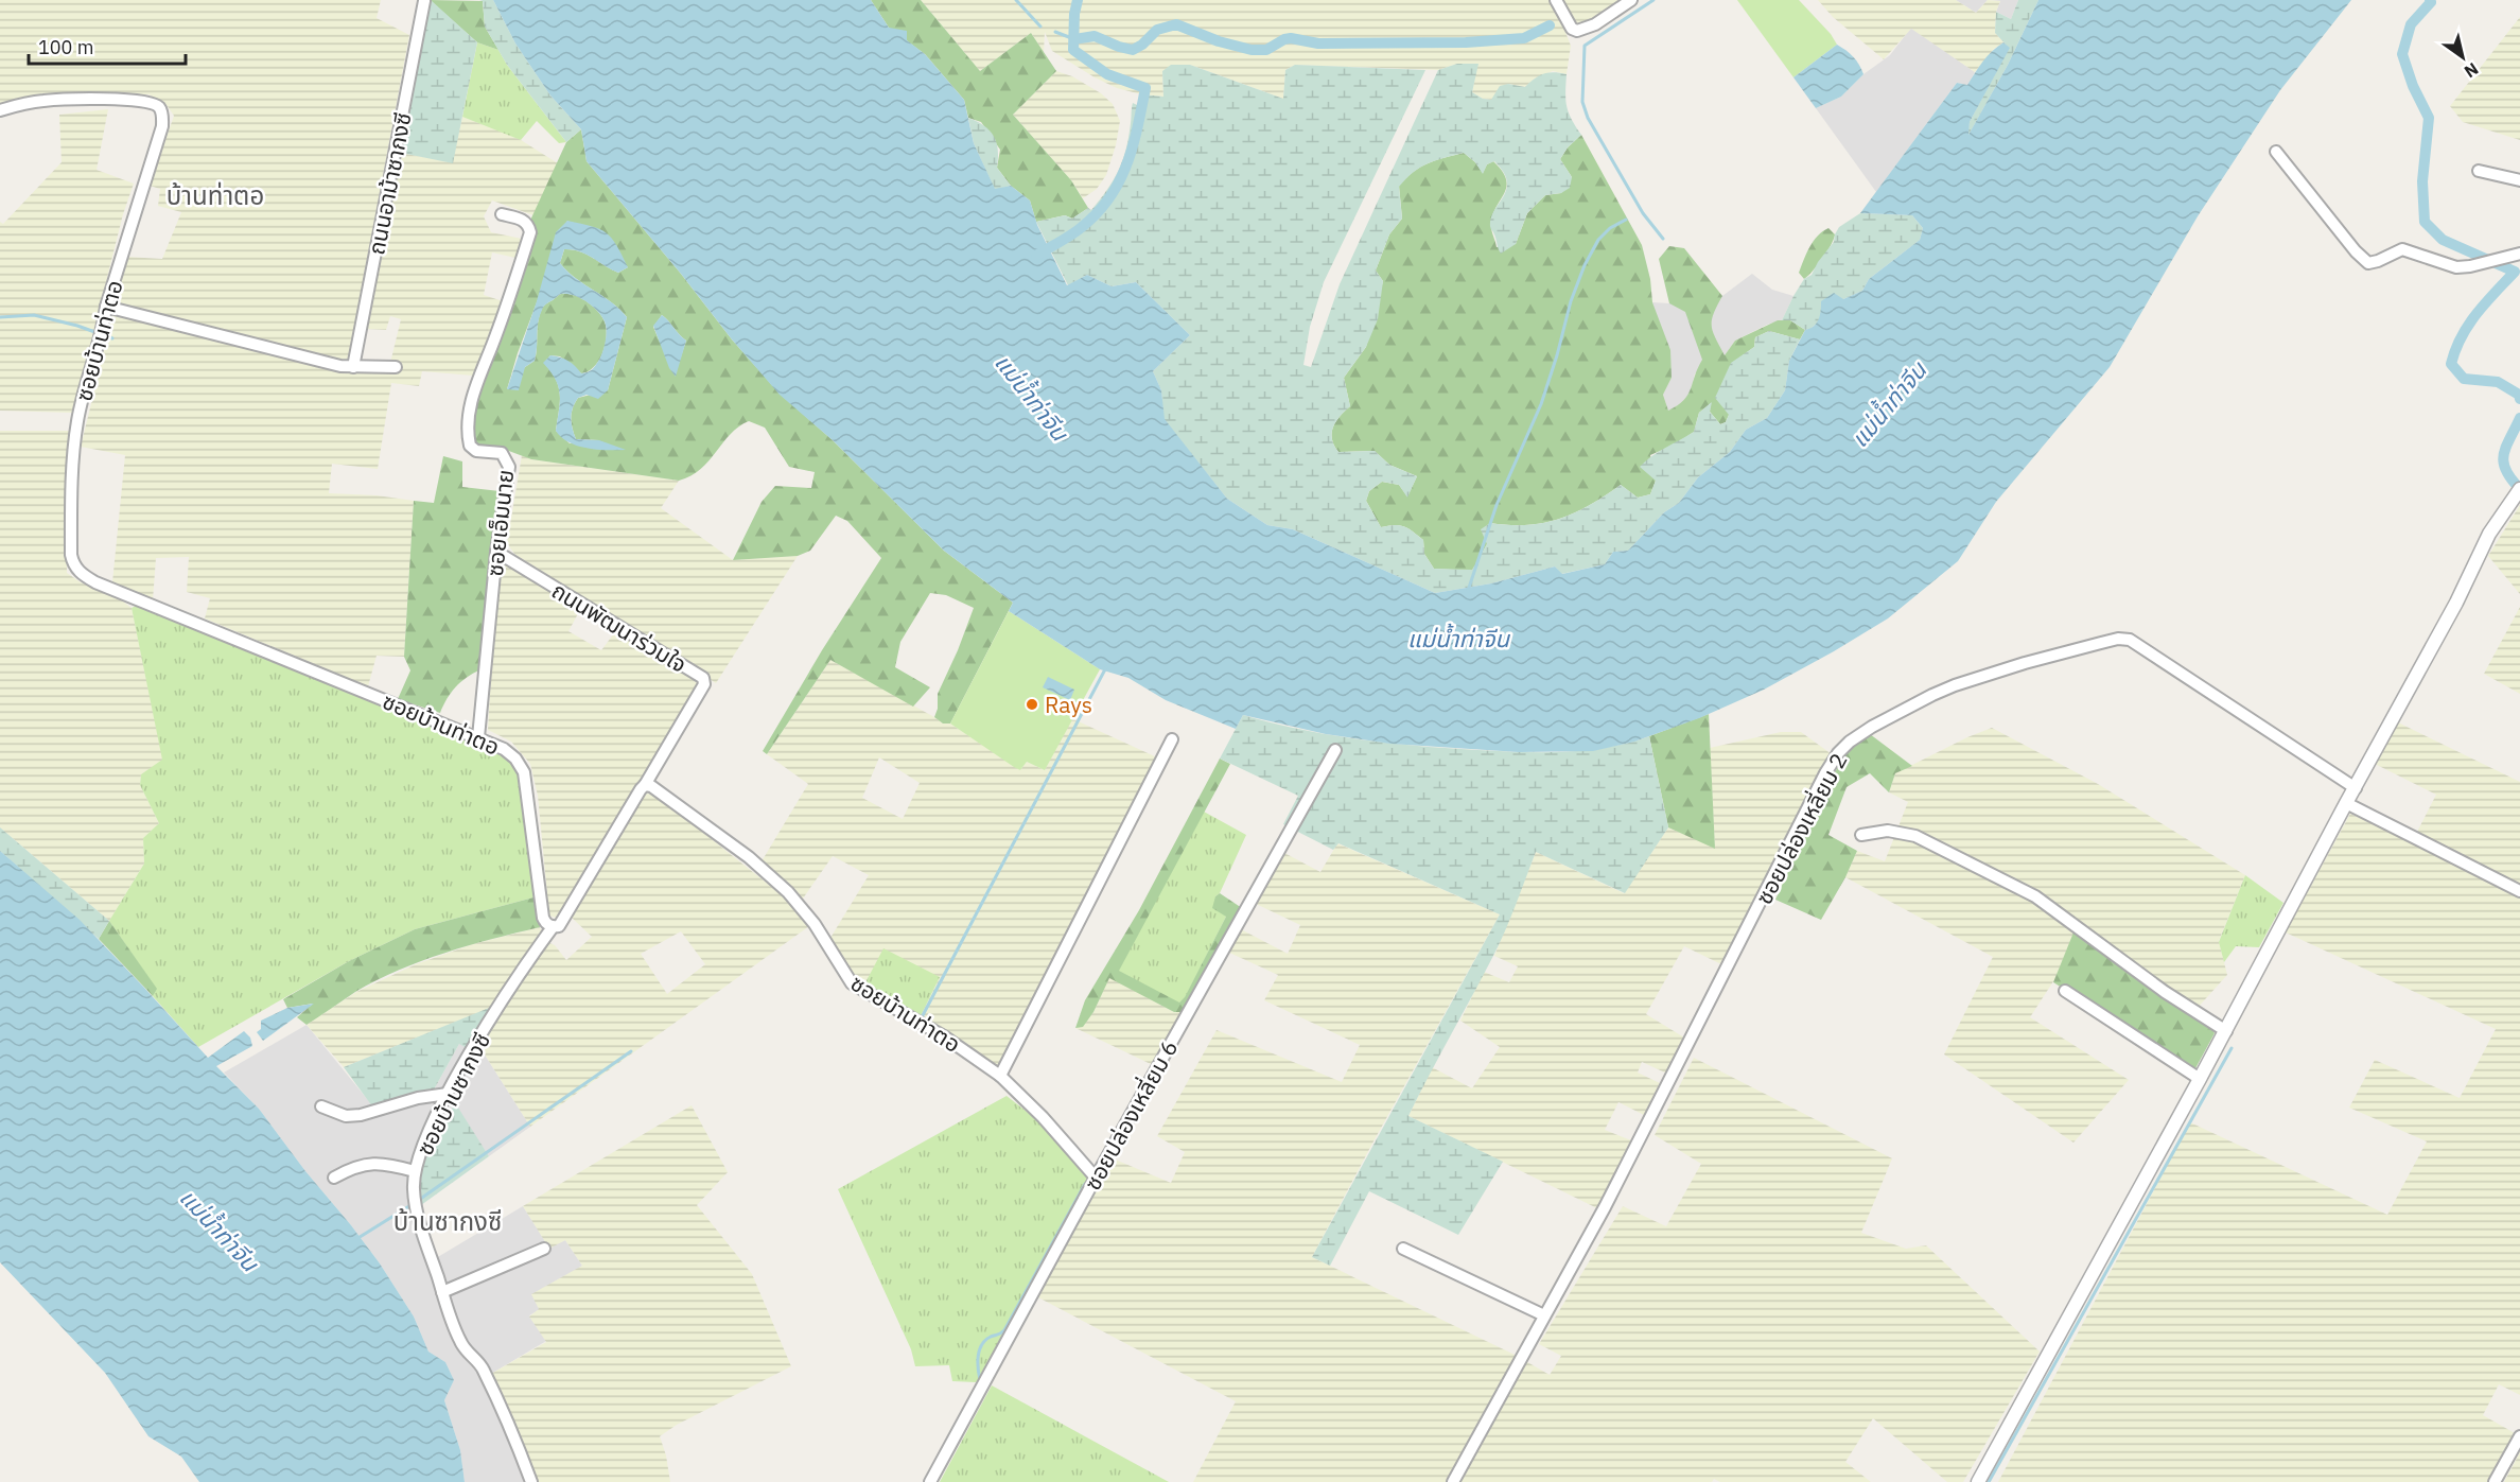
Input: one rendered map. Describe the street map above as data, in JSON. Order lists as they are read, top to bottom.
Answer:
{
  "streets": {
    "street": [
      "ถนนอาม้าซากงซี",
      "ซอยบ้านท่าตอ",
      "ซอยเอ็มนาย",
      "ถนนพัฒนาร่วมใจ",
      "ซอยปล่องเหลี่ยม 2",
      "ซอยบ้านซากงซี",
      "ซอยปล่องเหลี่ยม 6"
    ]
  },
  "crossings": [
    ["ซอยบ้านท่าตอ", "ซอยเอ็มนาย"],
    ["ซอยบ้านท่าตอ", "ถนนพัฒนาร่วมใจ"],
    ["ซอยบ้านท่าตอ", "ซอยบ้านซากงซี"],
    ["ซอยบ้านท่าตอ", "ซอยปล่องเหลี่ยม 6"],
    ["ซอยเอ็มนาย", "ถนนพัฒนาร่วมใจ"]
  ],
  "districts": ["บ้านท่าตอ", "บ้านซากงซี"],
  "water": ["แม่น้ำท่าจีน"],
  "places": ["Rays"],
  "scale_bar": "100 m",
  "north": "bottom right"
}
